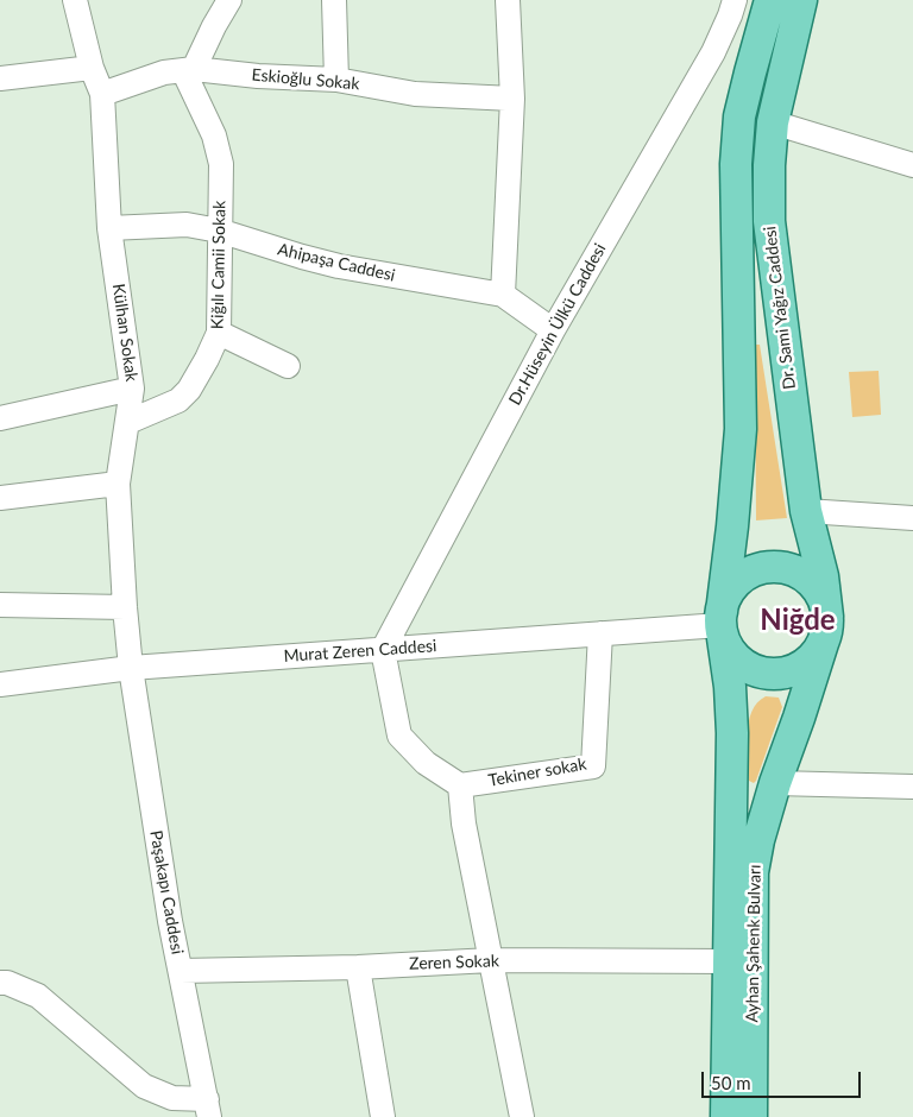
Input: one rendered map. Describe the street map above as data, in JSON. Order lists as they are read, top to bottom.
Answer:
{
  "streets": {
    "main road": ["Dr. Sami Yağız Caddesi", "Ayhan Şahenk Bulvarı"],
    "street": [
      "Eskioğlu Sokak",
      "Ahipaşa Caddesi",
      "Kiğılı Camii Sokak",
      "Dr.Hüseyin Ülkü Caddesi",
      "Külhan Sokak",
      "Murat Zeren Caddesi",
      "Tekiner sokak",
      "Paşakapı Caddesi",
      "Zeren Sokak"
    ]
  },
  "crossings": [
    ["Eskioğlu Sokak", "Kiğılı Camii Sokak"],
    ["Eskioğlu Sokak", "Külhan Sokak"],
    ["Ahipaşa Caddesi", "Kiğılı Camii Sokak"],
    ["Ahipaşa Caddesi", "Dr.Hüseyin Ülkü Caddesi"],
    ["Ahipaşa Caddesi", "Külhan Sokak"],
    ["Kiğılı Camii Sokak", "Külhan Sokak"],
    ["Dr. Sami Yağız Caddesi", "Murat Zeren Caddesi"],
    ["Dr. Sami Yağız Caddesi", "Ayhan Şahenk Bulvarı"],
    ["Dr.Hüseyin Ülkü Caddesi", "Murat Zeren Caddesi"],
    ["Külhan Sokak", "Murat Zeren Caddesi"],
    ["Külhan Sokak", "Paşakapı Caddesi"],
    ["Murat Zeren Caddesi", "Tekiner sokak"],
    ["Murat Zeren Caddesi", "Paşakapı Caddesi"],
    ["Murat Zeren Caddesi", "Ayhan Şahenk Bulvarı"],
    ["Paşakapı Caddesi", "Zeren Sokak"],
    ["Ayhan Şahenk Bulvarı", "Zeren Sokak"]
  ],
  "districts": ["Niğde"],
  "scale_bar": "50 m"
}
